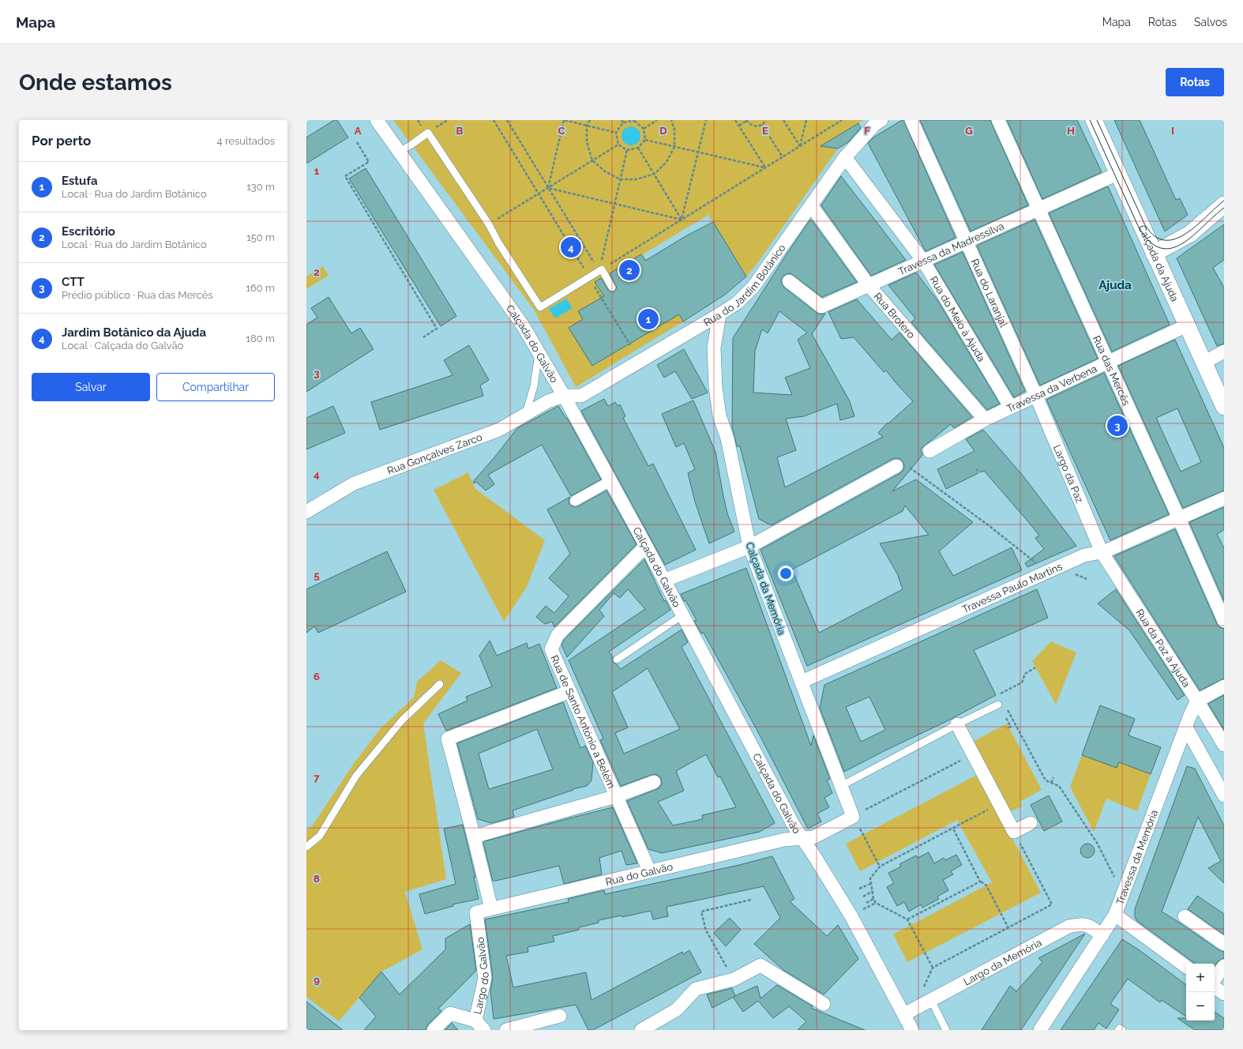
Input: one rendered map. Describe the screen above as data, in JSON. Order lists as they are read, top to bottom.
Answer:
{
  "streets": {
    "street": [
      "Travessa da Madressilva",
      "Calçada da Ajuda",
      "Rua do Jardim Botânico",
      "Rua do Laranjal",
      "Rua Brotero",
      "Rua do Meio à Ajuda",
      "Calçada do Galvão",
      "Rua das Mercês",
      "Travessa da Verbena",
      "Rua Gonçalves Zarco",
      "Largo da Paz",
      "Travessa Paulo Martins",
      "Calçada da Memória",
      "Rua da Paz à Ajuda",
      "Rua de Santo António a Belém",
      "Travessa da Memória",
      "Rua do Galvão",
      "Largo da Memória",
      "Largo do Galvão"
    ]
  },
  "crossings": [
    ["Travessa da Madressilva", "Calçada da Ajuda"],
    ["Travessa da Madressilva", "Rua do Laranjal"],
    ["Travessa da Madressilva", "Rua Brotero"],
    ["Travessa da Madressilva", "Rua do Meio à Ajuda"],
    ["Travessa da Madressilva", "Rua das Mercês"],
    ["Calçada da Ajuda", "Travessa da Verbena"],
    ["Rua do Jardim Botânico", "Rua Brotero"],
    ["Rua do Jardim Botânico", "Rua do Meio à Ajuda"],
    ["Rua do Jardim Botânico", "Calçada do Galvão"],
    ["Rua do Jardim Botânico", "Rua Gonçalves Zarco"],
    ["Rua do Jardim Botânico", "Calçada da Memória"],
    ["Rua do Laranjal", "Travessa da Verbena"],
    ["Rua do Laranjal", "Largo da Paz"],
    ["Rua Brotero", "Travessa da Verbena"],
    ["Rua do Meio à Ajuda", "Travessa da Verbena"],
    ["Calçada do Galvão", "Rua Gonçalves Zarco"],
    ["Calçada do Galvão", "Rua de Santo António a Belém"],
    ["Calçada do Galvão", "Rua do Galvão"],
    ["Calçada do Galvão", "Largo da Memória"],
    ["Rua das Mercês", "Travessa da Verbena"],
    ["Rua das Mercês", "Travessa Paulo Martins"],
    ["Travessa da Verbena", "Largo da Paz"],
    ["Largo da Paz", "Travessa Paulo Martins"],
    ["Largo da Paz", "Rua da Paz à Ajuda"],
    ["Travessa Paulo Martins", "Calçada da Memória"],
    ["Travessa Paulo Martins", "Rua da Paz à Ajuda"],
    ["Calçada da Memória", "Rua do Galvão"],
    ["Rua da Paz à Ajuda", "Travessa da Memória"],
    ["Rua de Santo António a Belém", "Rua do Galvão"],
    ["Travessa da Memória", "Largo da Memória"],
    ["Rua do Galvão", "Largo do Galvão"]
  ],
  "districts": ["Ajuda"],
  "page": {
    "header": "Mapa",
    "nav": ["Mapa", "Rotas", "Salvos"],
    "buttons": [
      "Rotas",
      ["Salvar", "Compartilhar"]
    ],
    "title": "Onde estamos",
    "heading": ["Por perto", "4 resultados"],
    "list": [
      {
        "mark": "1",
        "name": "Estufa",
        "note": "Local · Rua do Jardim Botânico",
        "value": "130 m"
      },
      {
        "mark": "2",
        "name": "Escritório",
        "note": "Local · Rua do Jardim Botânico",
        "value": "150 m"
      },
      {
        "mark": "3",
        "name": "CTT",
        "note": "Prédio público · Rua das Mercês",
        "value": "160 m"
      },
      {
        "mark": "4",
        "name": "Jardim Botânico da Ajuda",
        "note": "Local · Calçada do Galvão",
        "value": "180 m"
      }
    ],
    "pins": [
      "4",
      "2",
      "1",
      "3"
    ],
    "map_buttons": ["+", "−"]
  },
  "grid": {
    "columns": [
      "A",
      "B",
      "C",
      "D",
      "E",
      "F",
      "G",
      "H",
      "I"
    ],
    "rows": [
      "1",
      "2",
      "3",
      "4",
      "5",
      "6",
      "7",
      "8",
      "9"
    ]
  }
}
